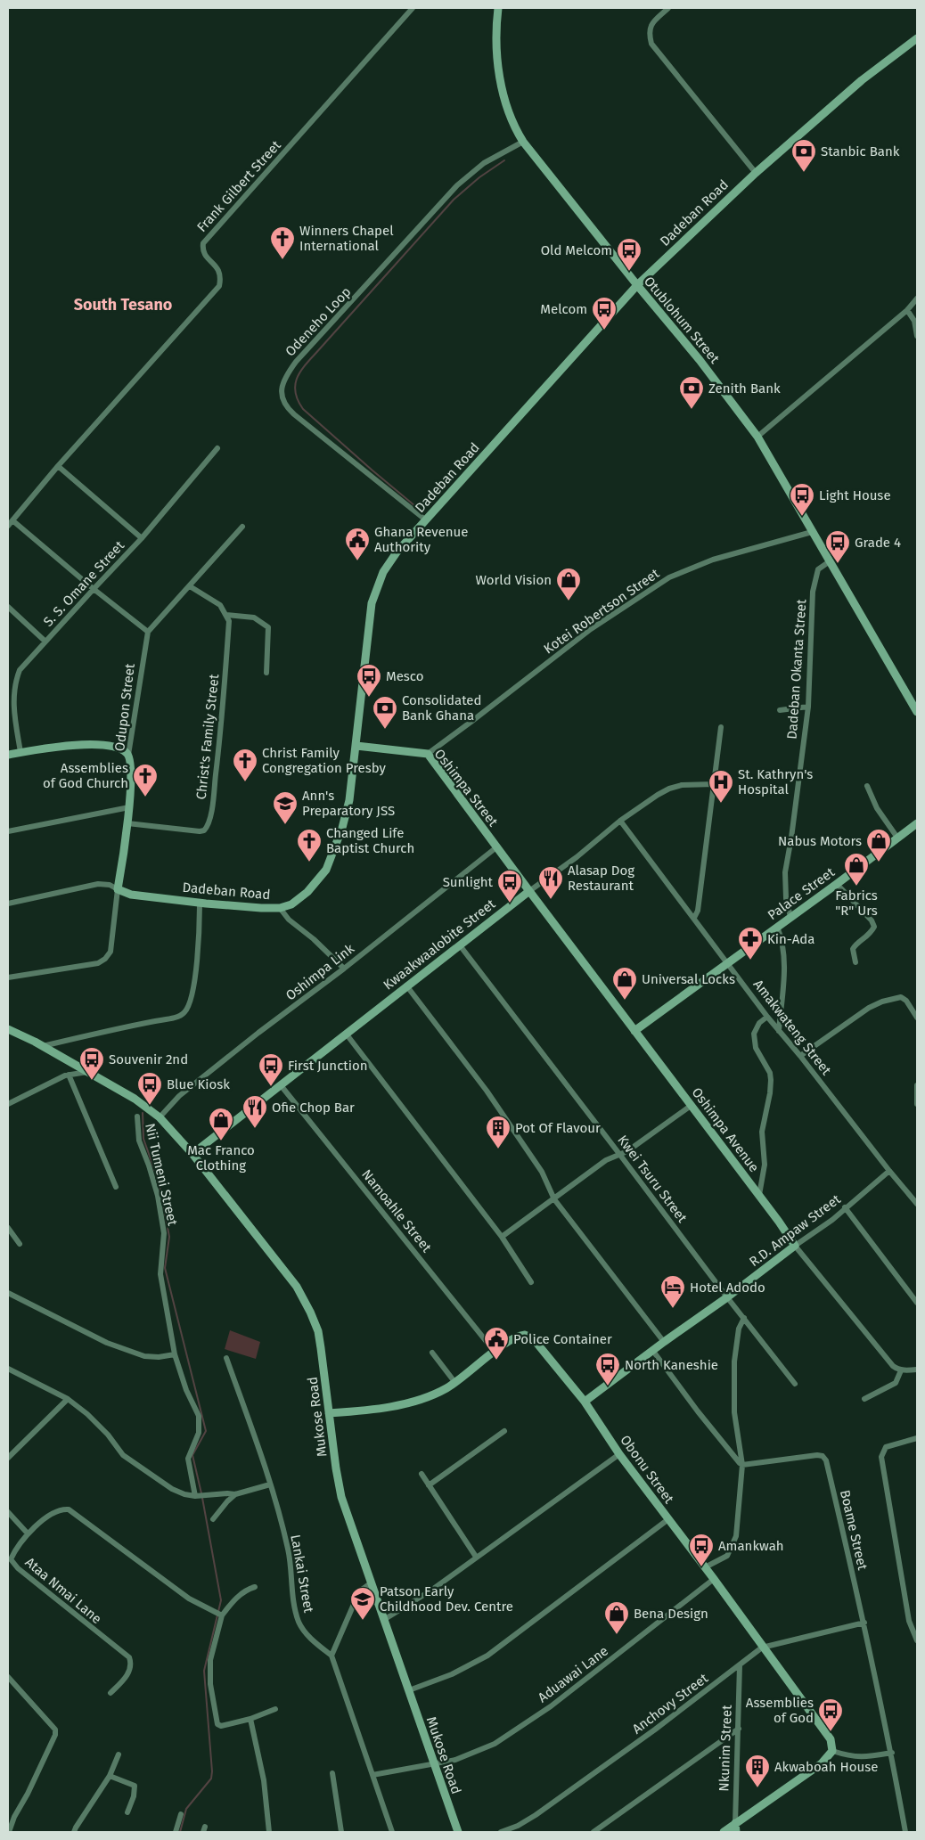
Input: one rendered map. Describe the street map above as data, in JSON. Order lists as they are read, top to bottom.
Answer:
{
  "streets": {
    "street": [
      "Frank Gilbert Street",
      "Dadeban Road",
      "Otublohum Street",
      "Odeneho Loop",
      "S. S. Omane Street",
      "Kotei Robertson Street",
      "Dadeban Okanta Street",
      "Odupon Street",
      "Christ's Family Street",
      "Oshimpa Street",
      "Palace Street",
      "Kwaakwaalobite Street",
      "Oshimpa Link",
      "Amakwateng Street",
      "Oshimpa Avenue",
      "Nii Tumeni Street",
      "Kwei Tsuru Street",
      "Namoahle Street",
      "R.D. Ampaw Street",
      "Mukose Road",
      "Obonu Street",
      "Boame Street",
      "Lankai Street",
      "Ataa Nmai Lane",
      "Aduawai Lane",
      "Anchovy Street",
      "Nkunim Street"
    ]
  },
  "crossings": [
    ["Dadeban Road", "Otublohum Street"],
    ["Dadeban Road", "Odeneho Loop"],
    ["Dadeban Road", "Odupon Street"],
    ["Dadeban Road", "Oshimpa Street"],
    ["Otublohum Street", "Odeneho Loop"],
    ["Otublohum Street", "Kotei Robertson Street"],
    ["Otublohum Street", "Dadeban Okanta Street"],
    ["Kotei Robertson Street", "Oshimpa Street"],
    ["Dadeban Okanta Street", "Palace Street"],
    ["Odupon Street", "Christ's Family Street"],
    ["Oshimpa Street", "Kwaakwaalobite Street"],
    ["Oshimpa Street", "Oshimpa Link"],
    ["Oshimpa Street", "Oshimpa Avenue"],
    ["Palace Street", "Amakwateng Street"],
    ["Palace Street", "Oshimpa Avenue"],
    ["Kwaakwaalobite Street", "Amakwateng Street"],
    ["Kwaakwaalobite Street", "Oshimpa Avenue"],
    ["Kwaakwaalobite Street", "Kwei Tsuru Street"],
    ["Kwaakwaalobite Street", "Namoahle Street"],
    ["Kwaakwaalobite Street", "Mukose Road"],
    ["Oshimpa Link", "Mukose Road"],
    ["Amakwateng Street", "R.D. Ampaw Street"],
    ["Oshimpa Avenue", "R.D. Ampaw Street"],
    ["Kwei Tsuru Street", "R.D. Ampaw Street"],
    ["Namoahle Street", "Obonu Street"],
    ["R.D. Ampaw Street", "Obonu Street"],
    ["Mukose Road", "Obonu Street"],
    ["Mukose Road", "Aduawai Lane"],
    ["Obonu Street", "Aduawai Lane"],
    ["Obonu Street", "Anchovy Street"],
    ["Boame Street", "Anchovy Street"],
    ["Anchovy Street", "Nkunim Street"]
  ],
  "districts": ["South Tesano"],
  "places": {
    "bank": ["Stanbic Bank", "Zenith Bank", "Consolidated Bank Ghana"],
    "church": [
      "Winners Chapel International",
      "Christ Family Congregation Presby",
      "Assemblies of God Church",
      "Changed Life Baptist Church"
    ],
    "bus stop": [
      "Old Melcom",
      "Melcom",
      "Light House",
      "Grade 4",
      "Mesco",
      "Sunlight",
      "Souvenir 2nd",
      "First Junction",
      "Blue Kiosk",
      "North Kaneshie",
      "Amankwah",
      "Assemblies of God"
    ],
    "public building": ["Ghana Revenue Authority", "Police Container"],
    "shop": [
      "World Vision",
      "Nabus Motors",
      "Fabrics \"R\" Urs",
      "Universal Locks",
      "Mac Franco Clothing",
      "Bena Design"
    ],
    "hospital": ["St. Kathryn's Hospital"],
    "school or university": ["Ann's Preparatory JSS", "Patson Early Childhood Dev. Centre"],
    "restaurant": ["Alasap Dog Restaurant", "Ofie Chop Bar"],
    "pharmacy": ["Kin-Ada"],
    "building": ["Pot Of Flavour", "Akwaboah House"],
    "hotel": ["Hotel Adodo"]
  }
}
